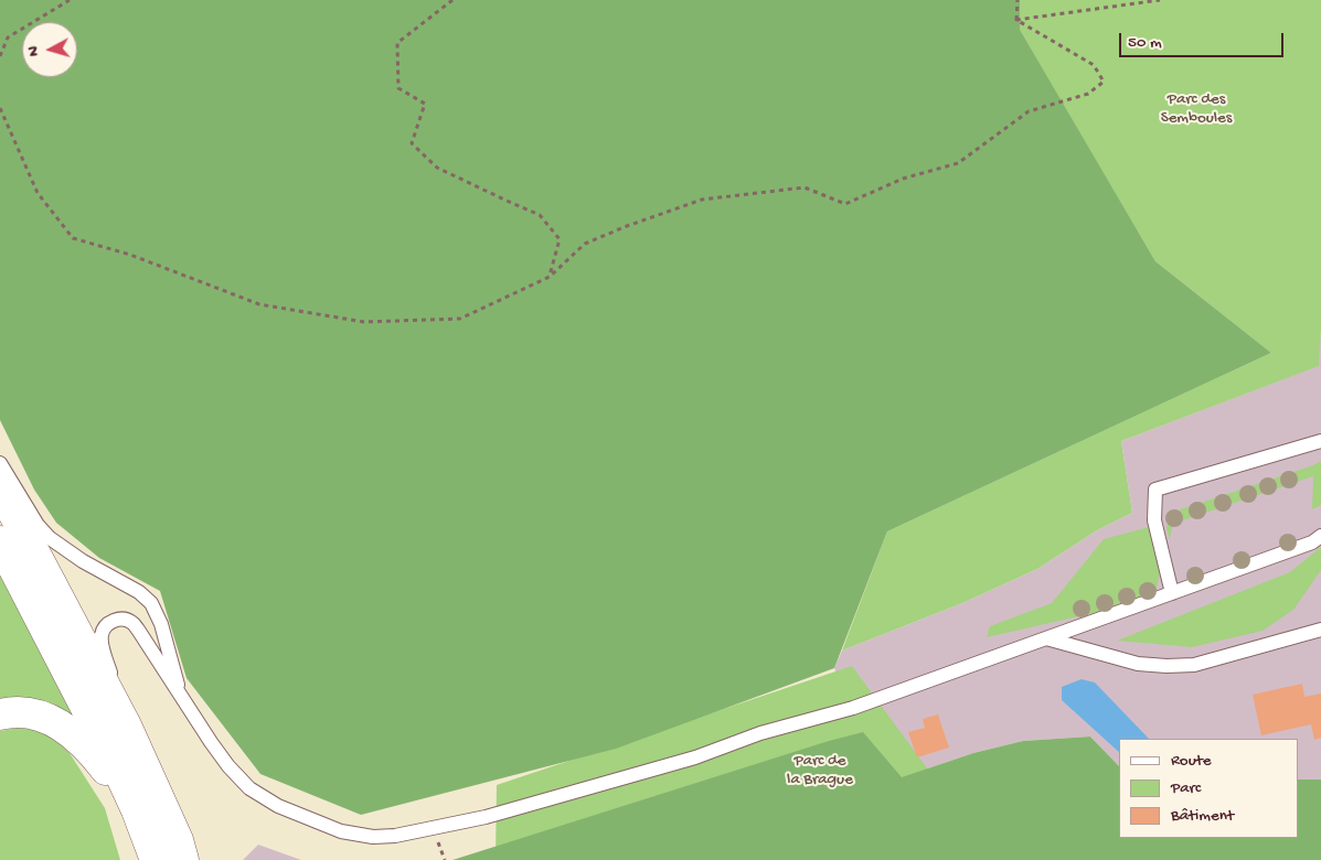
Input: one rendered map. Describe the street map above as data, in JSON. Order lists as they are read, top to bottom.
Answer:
{
  "parks": ["Parc des Semboules", "Parc de la Brague"],
  "legend": ["Route", "Parc", "Bâtiment"],
  "scale_bar": "50 m",
  "north": "left"
}
